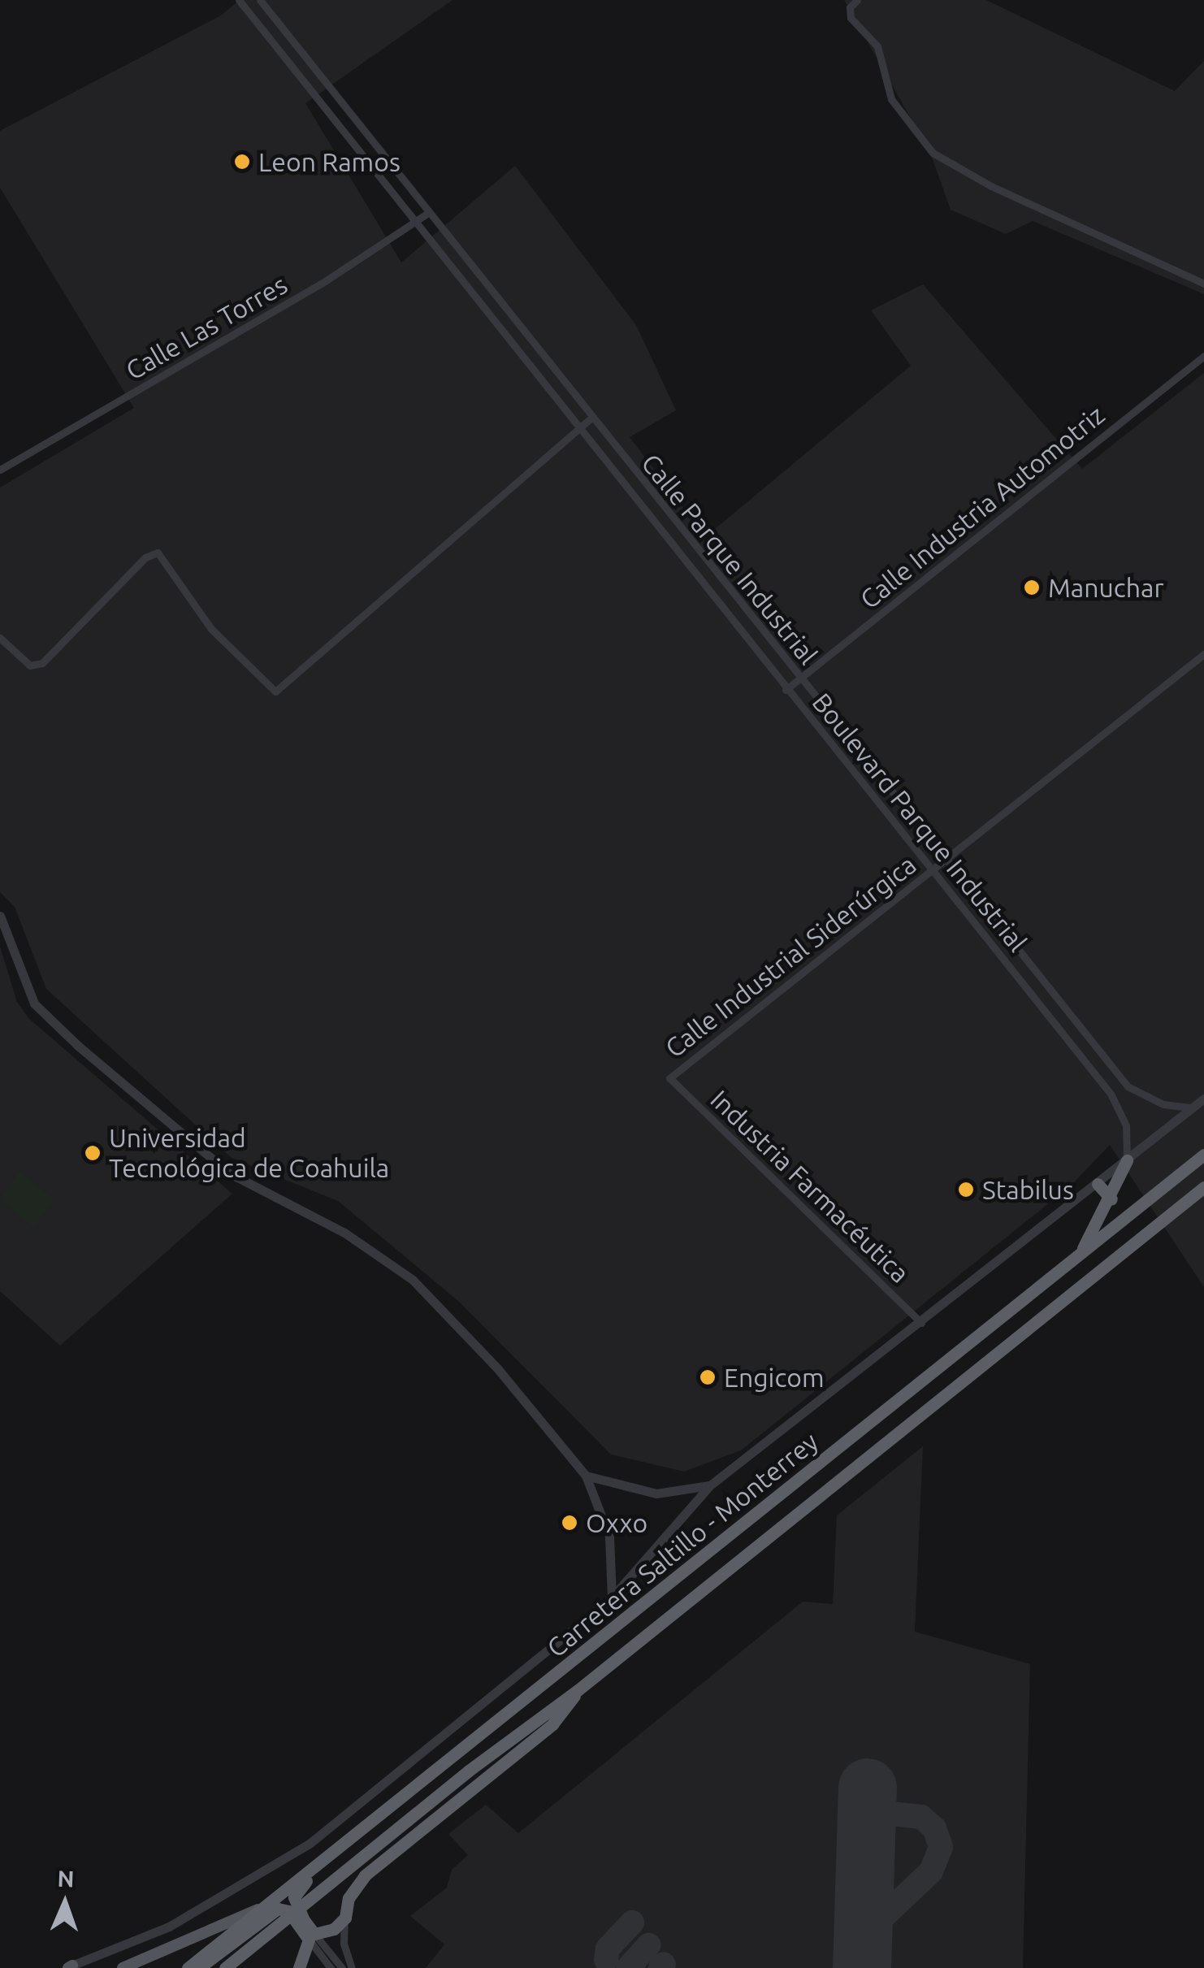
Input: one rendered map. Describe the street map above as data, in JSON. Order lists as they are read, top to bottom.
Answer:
{
  "streets": {
    "highway": ["Carretera Saltillo - Monterrey"],
    "street": [
      "Calle Las Torres",
      "Calle Industria Automotriz",
      "Calle Parque Industrial",
      "Boulevard Parque Industrial",
      "Calle Industrial Siderúrgica",
      "Industria Farmacéutica"
    ]
  },
  "crossings": [
    ["Calle Las Torres", "Calle Parque Industrial"],
    ["Calle Las Torres", "Boulevard Parque Industrial"],
    ["Calle Industria Automotriz", "Calle Parque Industrial"],
    ["Calle Industria Automotriz", "Boulevard Parque Industrial"],
    ["Calle Parque Industrial", "Calle Industrial Siderúrgica"],
    ["Boulevard Parque Industrial", "Calle Industrial Siderúrgica"],
    ["Calle Industrial Siderúrgica", "Industria Farmacéutica"]
  ],
  "places": [
    "Leon Ramos",
    "Manuchar",
    "Universidad Tecnológica de Coahuila",
    "Stabilus",
    "Engicom",
    "Oxxo"
  ],
  "north": "top"
}
